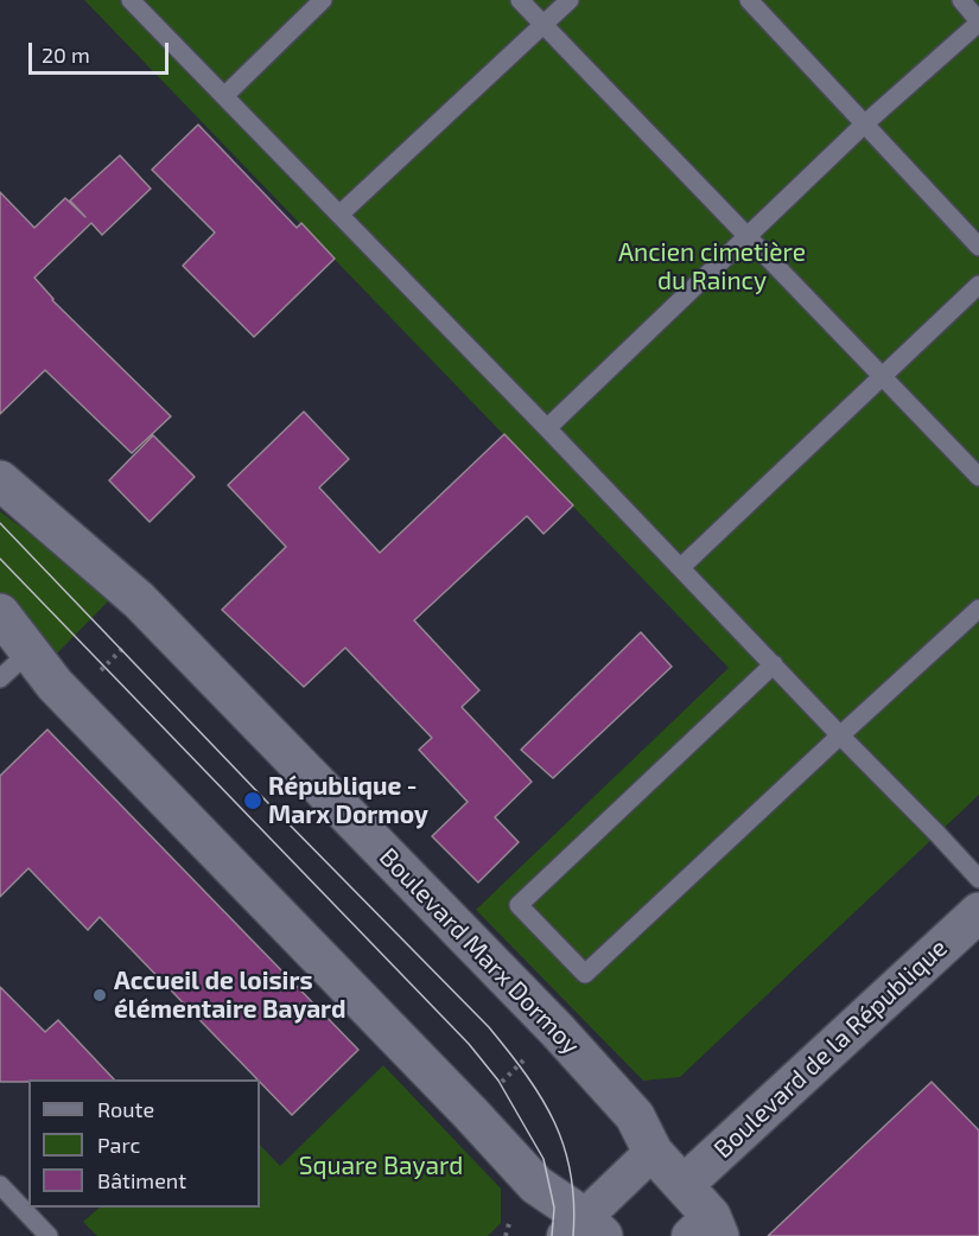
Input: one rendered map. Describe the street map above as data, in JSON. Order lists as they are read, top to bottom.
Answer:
{
  "streets": {
    "main road": ["Boulevard Marx Dormoy", "Boulevard de la République"]
  },
  "crossings": [
    ["Boulevard Marx Dormoy", "Boulevard de la République"]
  ],
  "parks": ["Ancien cimetière du Raincy", "Square Bayard"],
  "places": ["République - Marx Dormoy", "Accueil de loisirs élémentaire Bayard"],
  "legend": ["Route", "Parc", "Bâtiment"],
  "scale_bar": "20 m"
}
